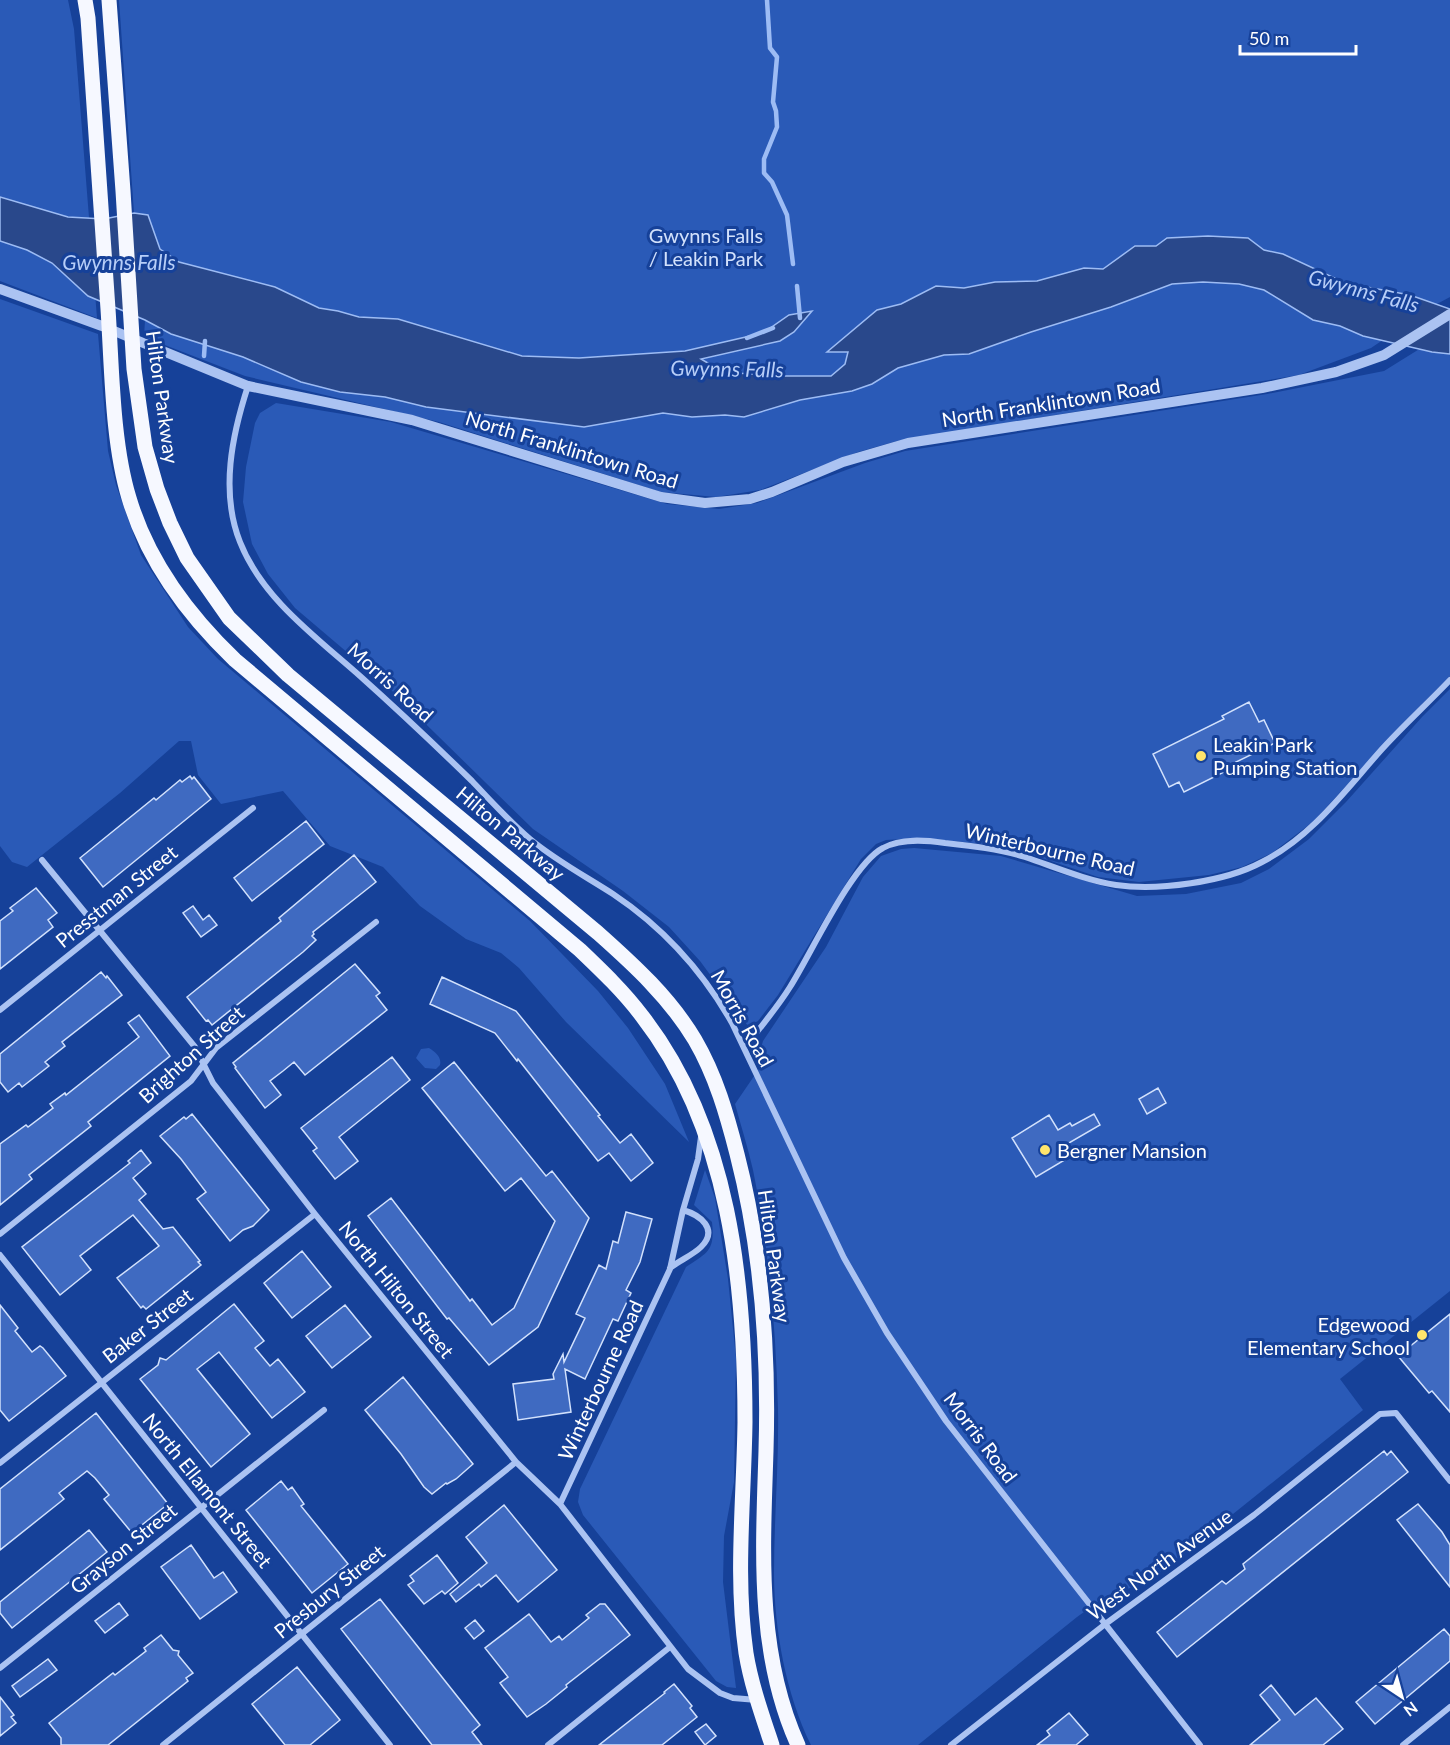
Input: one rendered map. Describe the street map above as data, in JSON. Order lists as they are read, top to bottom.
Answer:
{
  "streets": {
    "main road": ["Hilton Parkway"],
    "street": [
      "North Franklintown Road",
      "Morris Road",
      "Winterbourne Road",
      "Presstman Street",
      "Brighton Street",
      "North Hilton Street",
      "Baker Street",
      "North Ellamont Street",
      "Grayson Street",
      "West North Avenue",
      "Presbury Street"
    ]
  },
  "crossings": [
    ["Hilton Parkway", "Winterbourne Road"],
    ["Hilton Parkway", "North Hilton Street"],
    ["North Franklintown Road", "Morris Road"],
    ["Morris Road", "Winterbourne Road"],
    ["Morris Road", "West North Avenue"],
    ["Winterbourne Road", "North Hilton Street"],
    ["Presstman Street", "North Hilton Street"],
    ["Brighton Street", "North Hilton Street"],
    ["North Hilton Street", "Baker Street"],
    ["North Hilton Street", "Presbury Street"],
    ["Baker Street", "North Ellamont Street"],
    ["North Ellamont Street", "Grayson Street"],
    ["North Ellamont Street", "Presbury Street"]
  ],
  "water": ["Gwynns Falls"],
  "parks": ["Gwynns Falls / Leakin Park"],
  "places": ["Leakin Park Pumping Station", "Bergner Mansion", "Edgewood Elementary School"],
  "scale_bar": "50 m",
  "north": "bottom right"
}
